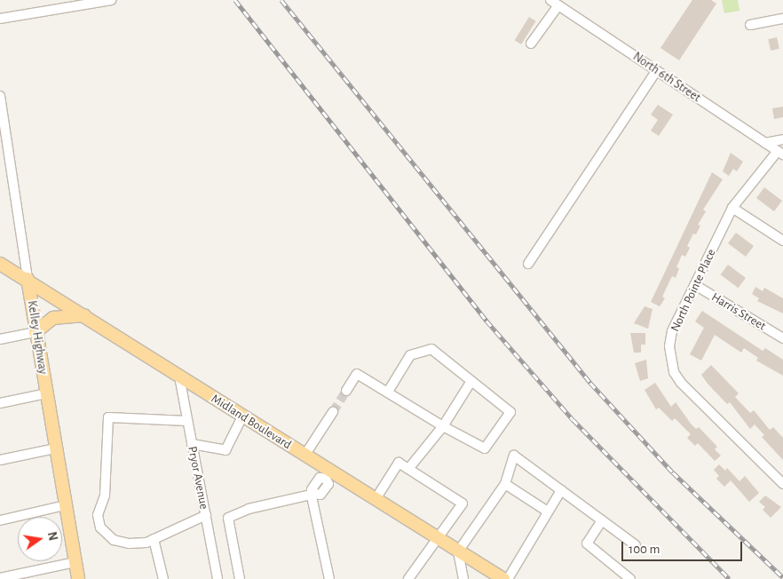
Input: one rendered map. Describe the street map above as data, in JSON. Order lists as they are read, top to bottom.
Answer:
{
  "streets": {
    "main road": ["Kelley Highway", "Midland Boulevard"],
    "street": [
      "North 6th Street",
      "North Pointe Place",
      "Harris Street",
      "Pryor Avenue"
    ]
  },
  "crossings": [
    ["North 6th Street", "North Pointe Place"],
    ["North Pointe Place", "Harris Street"],
    ["Kelley Highway", "Midland Boulevard"],
    ["Midland Boulevard", "Pryor Avenue"]
  ],
  "scale_bar": "100 m",
  "north": "right"
}
